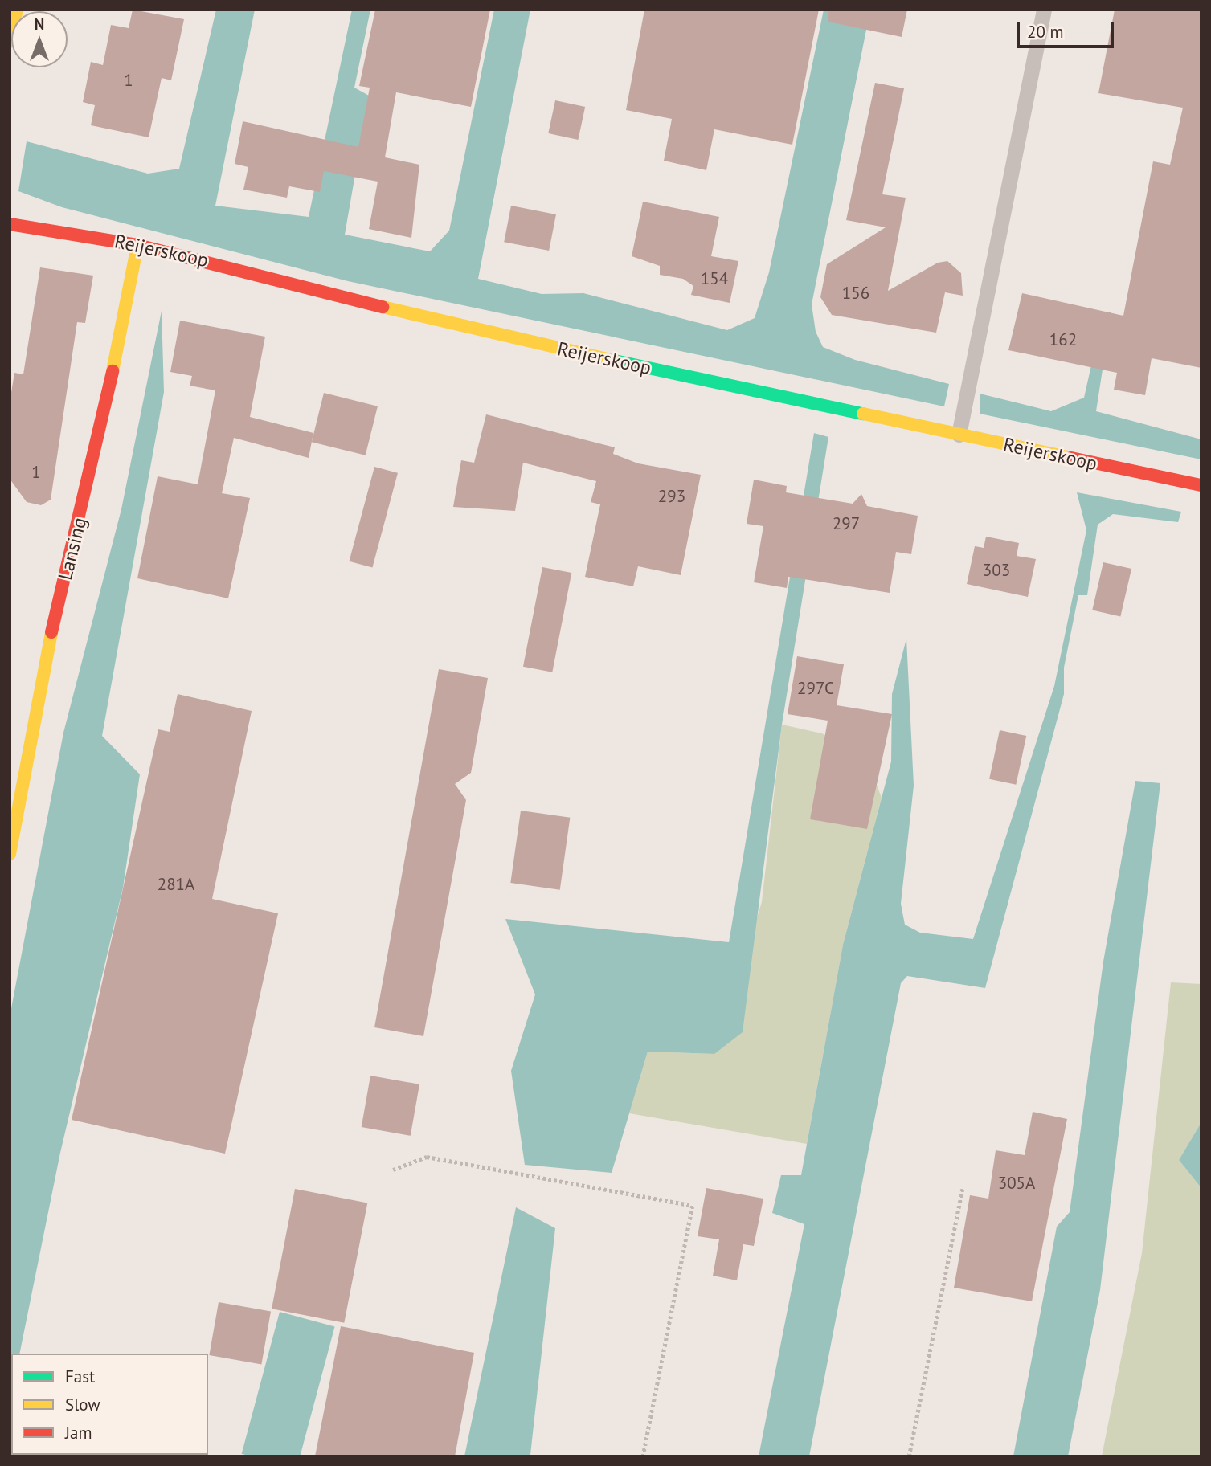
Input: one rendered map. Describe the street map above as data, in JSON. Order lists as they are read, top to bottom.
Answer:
{
  "streets": {
    "street": ["Reijerskoop", "Lansing"]
  },
  "crossings": [
    ["Reijerskoop", "Lansing"]
  ],
  "house_numbers": [
    "1",
    "154",
    "156",
    "162",
    "1",
    "293",
    "297",
    "303",
    "297C",
    "281A",
    "305A"
  ],
  "legend": ["Fast", "Slow", "Jam"],
  "scale_bar": "20 m",
  "north": "top"
}
